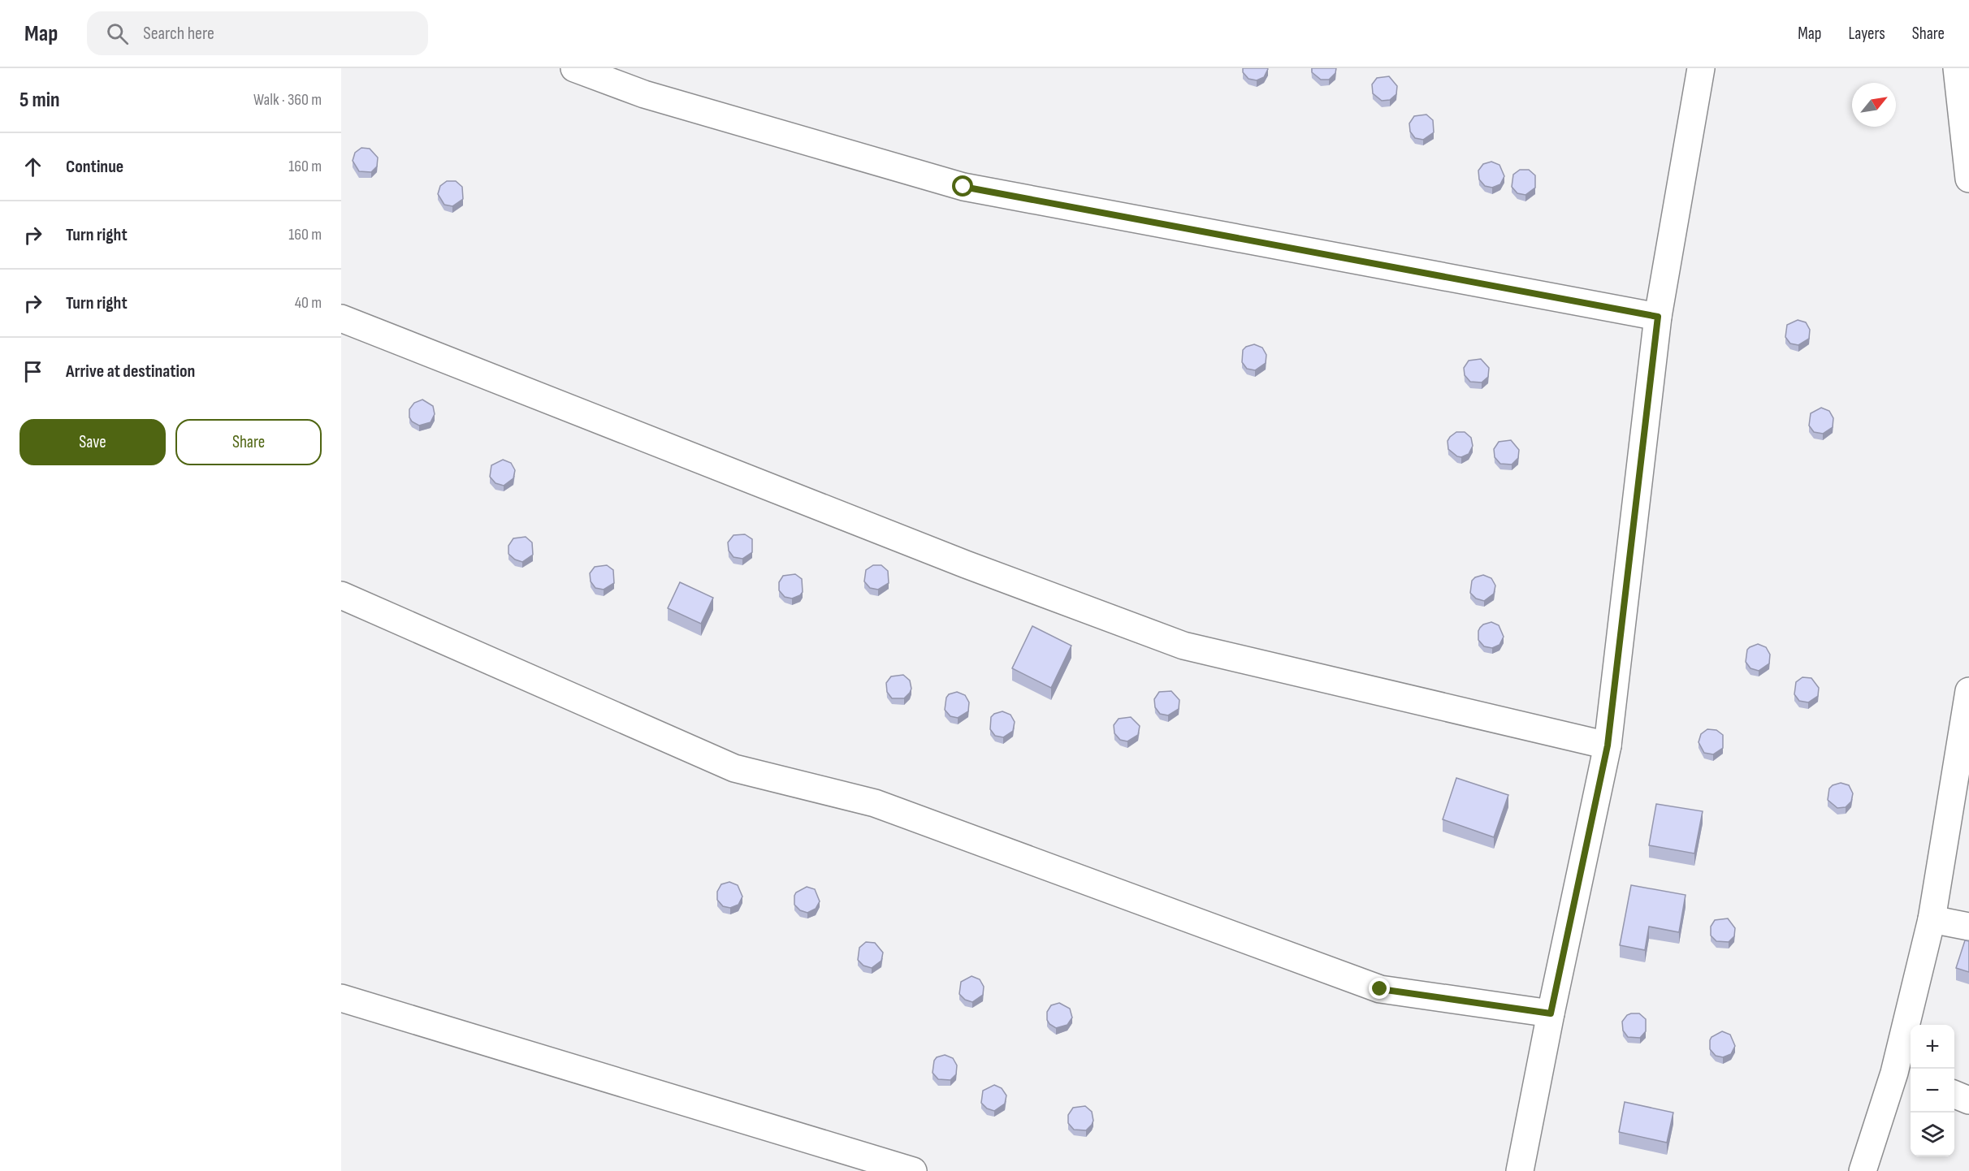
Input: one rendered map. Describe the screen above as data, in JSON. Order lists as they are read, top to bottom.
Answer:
{
  "north": "top right",
  "page": {
    "header": "Map",
    "search": "Search here",
    "nav": ["Map", "Layers", "Share"],
    "heading": ["5 min", "Walk · 360 m"],
    "list": [
      ["Continue", "160 m"],
      ["Turn right", "160 m"],
      ["Turn right", "40 m"],
      "Arrive at destination"
    ],
    "buttons": ["Save", "Share"],
    "map_buttons": ["+", "−"]
  }
}
